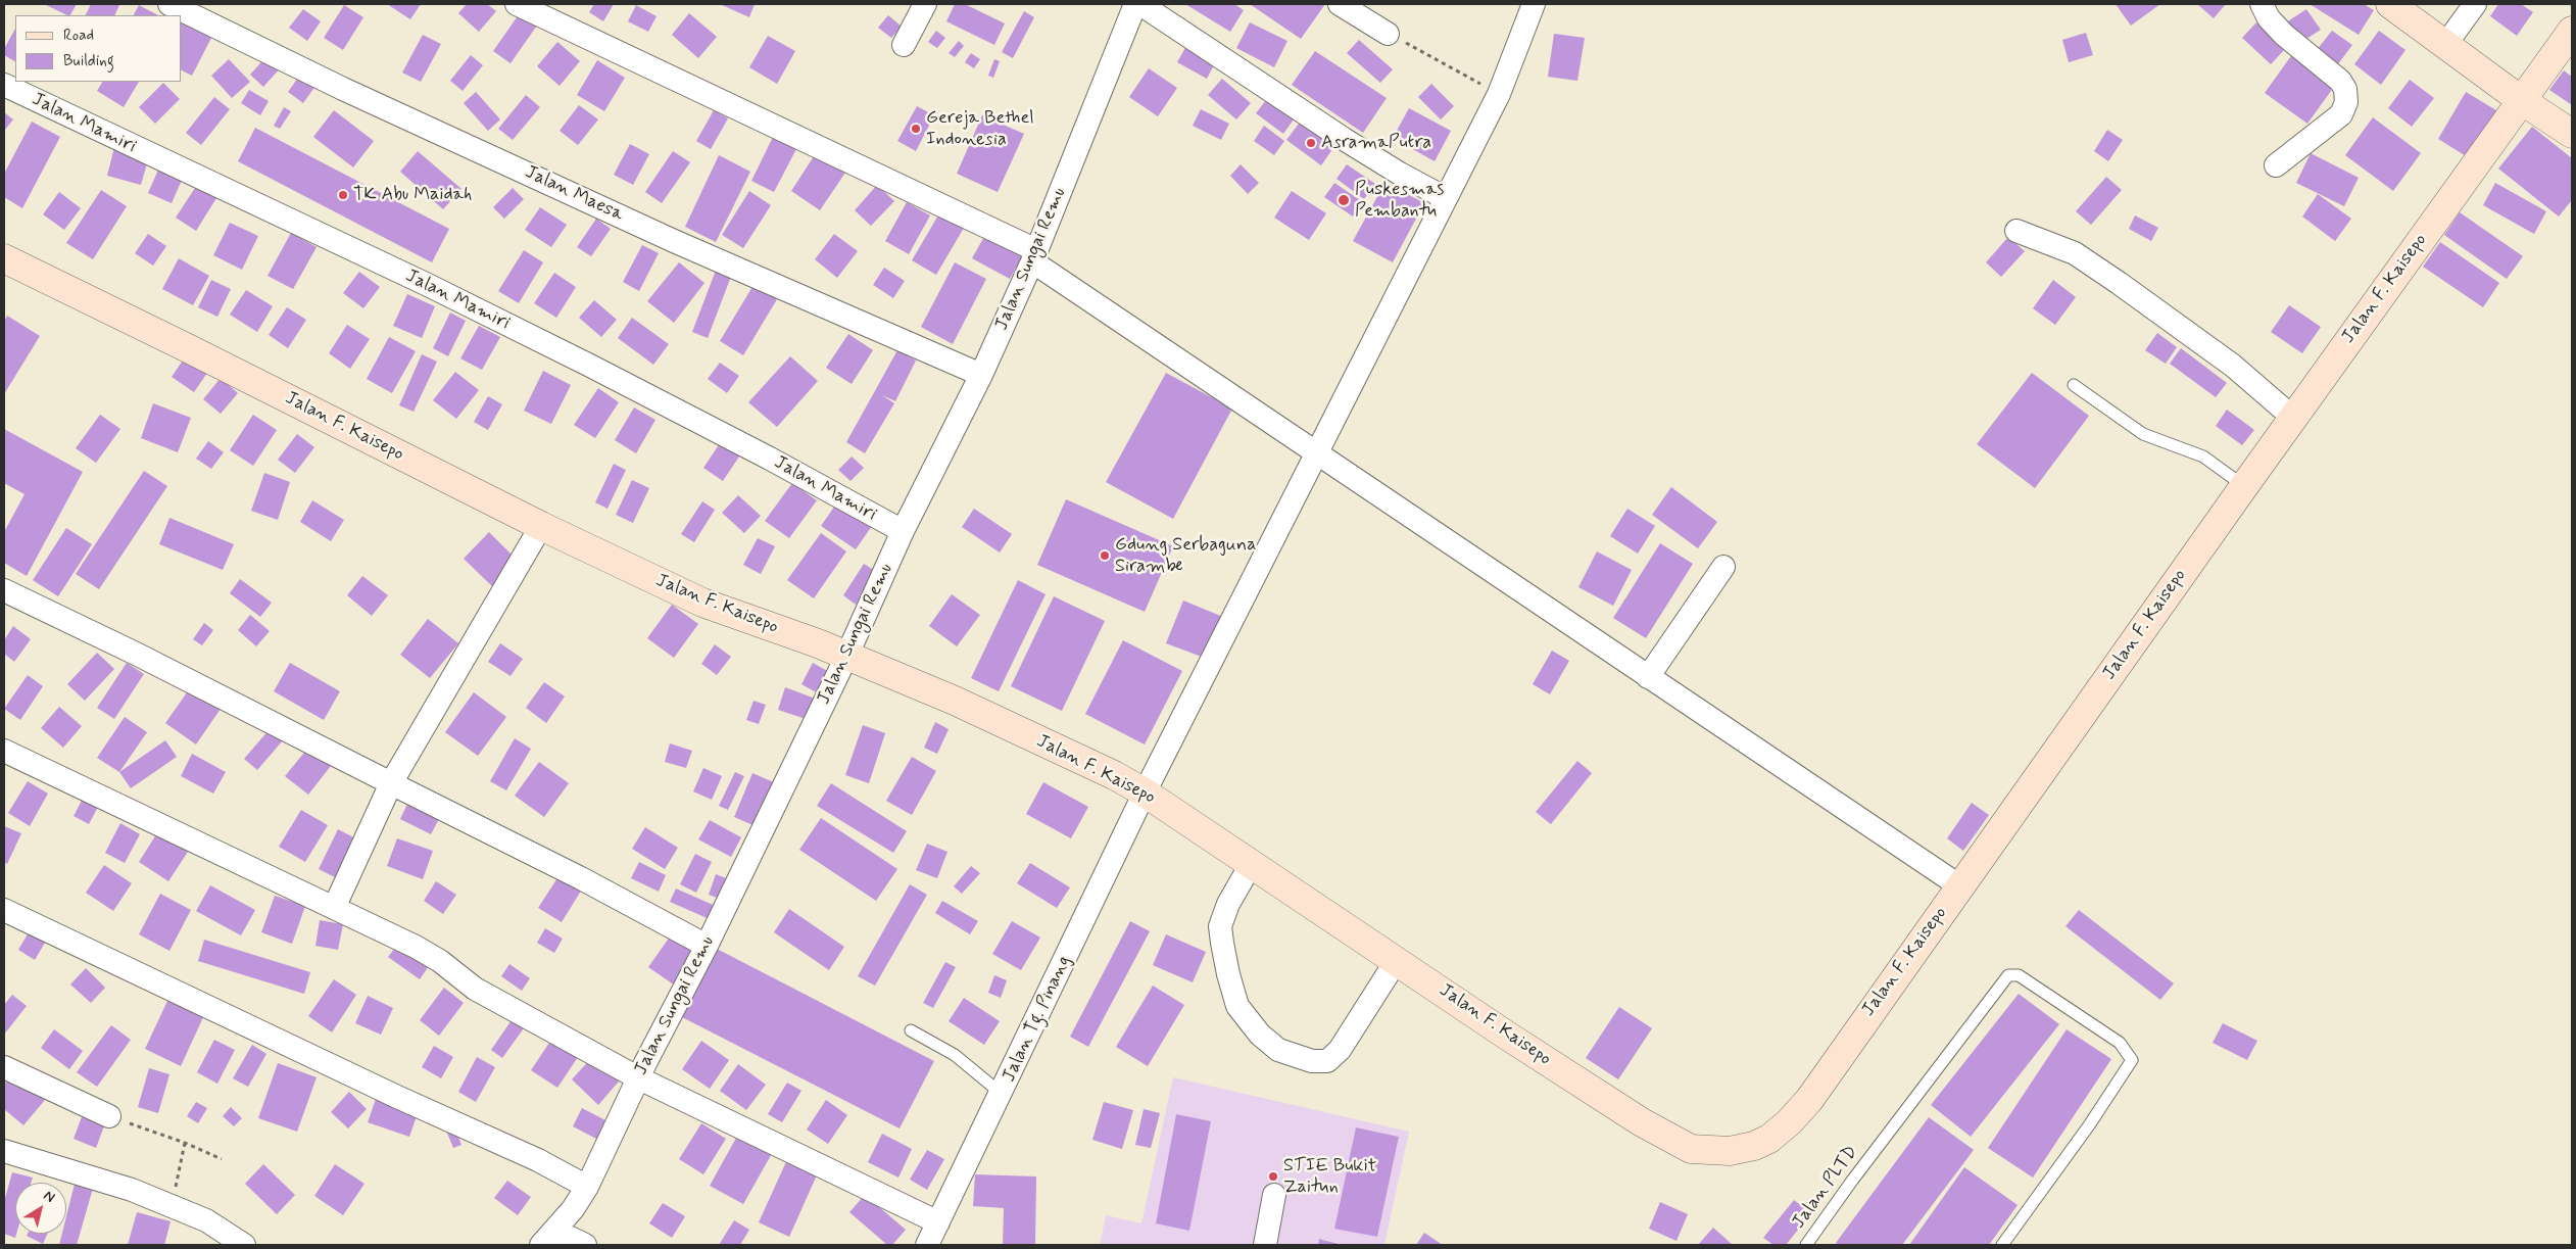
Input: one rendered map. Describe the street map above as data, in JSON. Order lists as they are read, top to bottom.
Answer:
{
  "streets": {
    "street": [
      "Jalan Mamiri",
      "Jalan Maesa",
      "Jalan Sungai Remu",
      "Jalan F. Kaisepo",
      "Jalan Tg. Pinang"
    ],
    "lane": ["Jalan PLTD"]
  },
  "crossings": [
    ["Jalan Mamiri", "Jalan Sungai Remu"],
    ["Jalan Maesa", "Jalan Sungai Remu"],
    ["Jalan Sungai Remu", "Jalan F. Kaisepo"],
    ["Jalan F. Kaisepo", "Jalan Tg. Pinang"]
  ],
  "places": [
    "Gereja Bethel Indonesia",
    "AsramaPutra",
    "TK Abu Maidah",
    "Puskesmas Pembantu",
    "Gdung Serbaguna Sirambe",
    "STIE Bukit Zaitun"
  ],
  "legend": ["Road", "Building"],
  "north": "top right"
}
